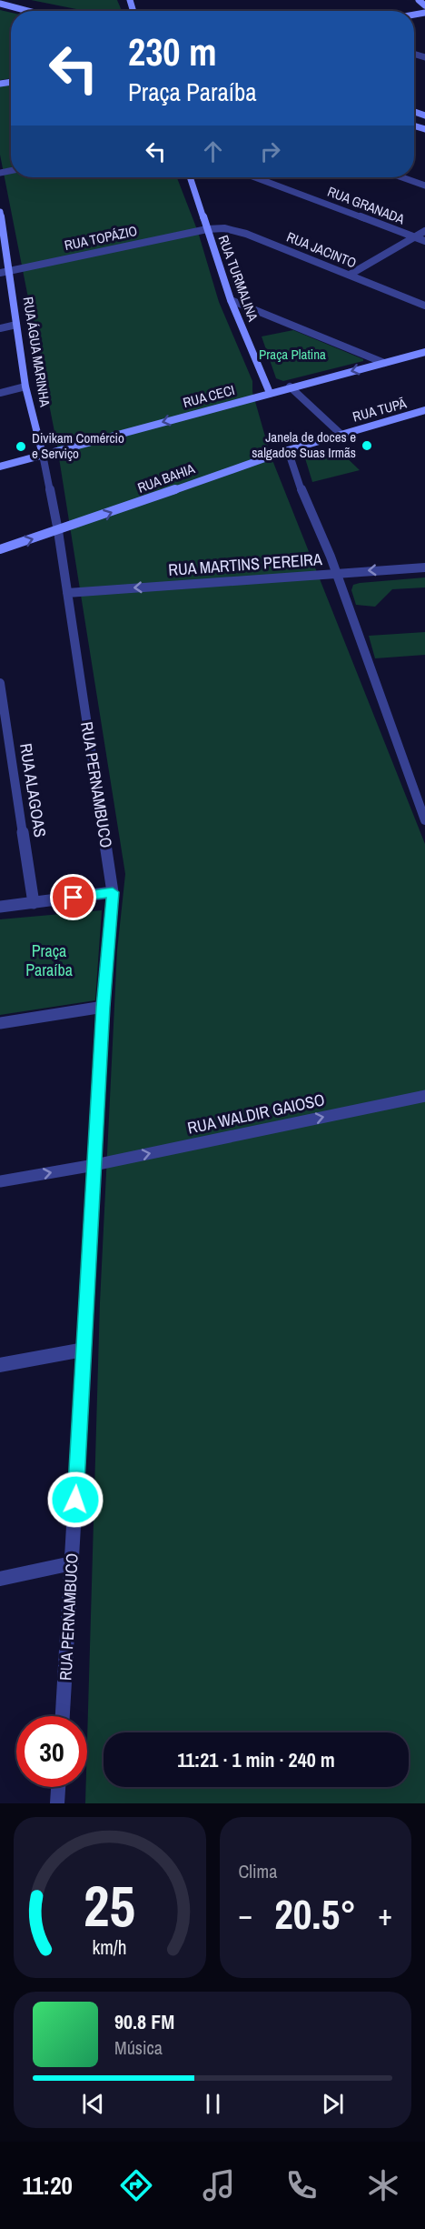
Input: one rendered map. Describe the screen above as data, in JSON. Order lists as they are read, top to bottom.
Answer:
{
  "streets": {
    "main road": [
      "RUA TURMALINA",
      "RUA ÁGUA MARINHA",
      "RUA CECI",
      "RUA TUPÃ",
      "RUA BAHIA"
    ],
    "street": [
      "RUA GRANADA",
      "RUA TOPÁZIO",
      "RUA JACINTO",
      "RUA MARTINS PEREIRA",
      "RUA PERNAMBUCO",
      "RUA ALAGOAS",
      "RUA WALDIR GAIOSO"
    ]
  },
  "crossings": [
    ["RUA TOPÁZIO", "RUA JACINTO"],
    ["RUA TOPÁZIO", "RUA TURMALINA"],
    ["RUA TOPÁZIO", "RUA ÁGUA MARINHA"],
    ["RUA JACINTO", "RUA TURMALINA"],
    ["RUA TURMALINA", "RUA CECI"],
    ["RUA ÁGUA MARINHA", "RUA CECI"],
    ["RUA ÁGUA MARINHA", "RUA BAHIA"],
    ["RUA ÁGUA MARINHA", "RUA MARTINS PEREIRA"],
    ["RUA ÁGUA MARINHA", "RUA PERNAMBUCO"],
    ["RUA TUPÃ", "RUA BAHIA"],
    ["RUA MARTINS PEREIRA", "RUA PERNAMBUCO"],
    ["RUA PERNAMBUCO", "RUA WALDIR GAIOSO"]
  ],
  "one_way": [
    "RUA CECI",
    "RUA BAHIA",
    "RUA MARTINS PEREIRA",
    "RUA WALDIR GAIOSO"
  ],
  "parks": ["Praça Platina", "Praça Paraíba"],
  "places": ["Janela de doces e salgados Suas Irmãs", "Divikam Comércio e Serviço"],
  "page": {
    "turn": ["230 m", "Praça Paraíba"],
    "limit": "30",
    "trip": "11:21 · 1 min · 240 m",
    "tile": "Clima",
    "heat": ["−", "20.5°", "+"],
    "song": ["90.8 FM", "Música"],
    "tabs": "11:20",
    "gauge": ["25", "km/h"]
  }
}
